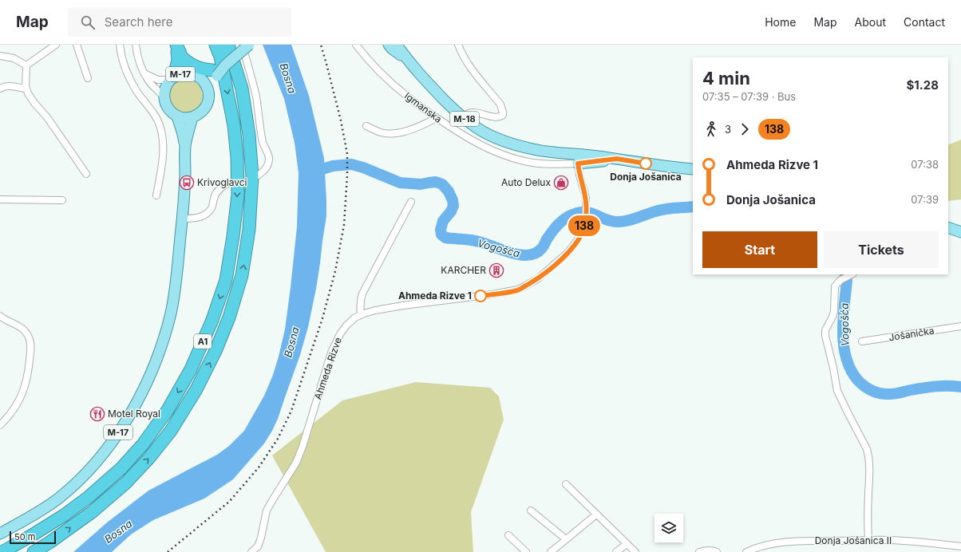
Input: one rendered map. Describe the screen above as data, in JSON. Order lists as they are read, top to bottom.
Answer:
{
  "streets": {
    "highway": ["A1"],
    "main road": ["M-17", "M-18"],
    "street": [
      "Igmanska",
      "Jošanička",
      "Ahmeda Rizve",
      "Donja Jošanica II"
    ]
  },
  "crossings": [
    ["Igmanska", "M-18"],
    ["Igmanska", "Ahmeda Rizve"],
    ["M-18", "Ahmeda Rizve"]
  ],
  "water": ["Bosna", "Vogošća"],
  "places": {
    "other": ["Donja Jošanica", "Ahmeda Rizve 1"],
    "bus stop": ["Krivoglavci"],
    "shop": ["Auto Delux"],
    "building": ["KARCHER"],
    "restaurant": ["Motel Royal"]
  },
  "lines": ["bus line 138"],
  "scale_bar": "50 m",
  "page": {
    "header": "Map",
    "search": "Search here",
    "nav": [
      "Home",
      "Map",
      "About",
      "Contact"
    ],
    "on_map": "138",
    "heading": ["4 min", "07:35 – 07:39 · Bus", "$1.28"],
    "legs": ["3", "138"],
    "list": [
      {
        "name": "Ahmeda Rizve 1",
        "value": "07:38"
      },
      {
        "name": "Donja Jošanica",
        "value": "07:39"
      }
    ],
    "buttons": ["Start", "Tickets"],
    "scale": "50 m"
  }
}
